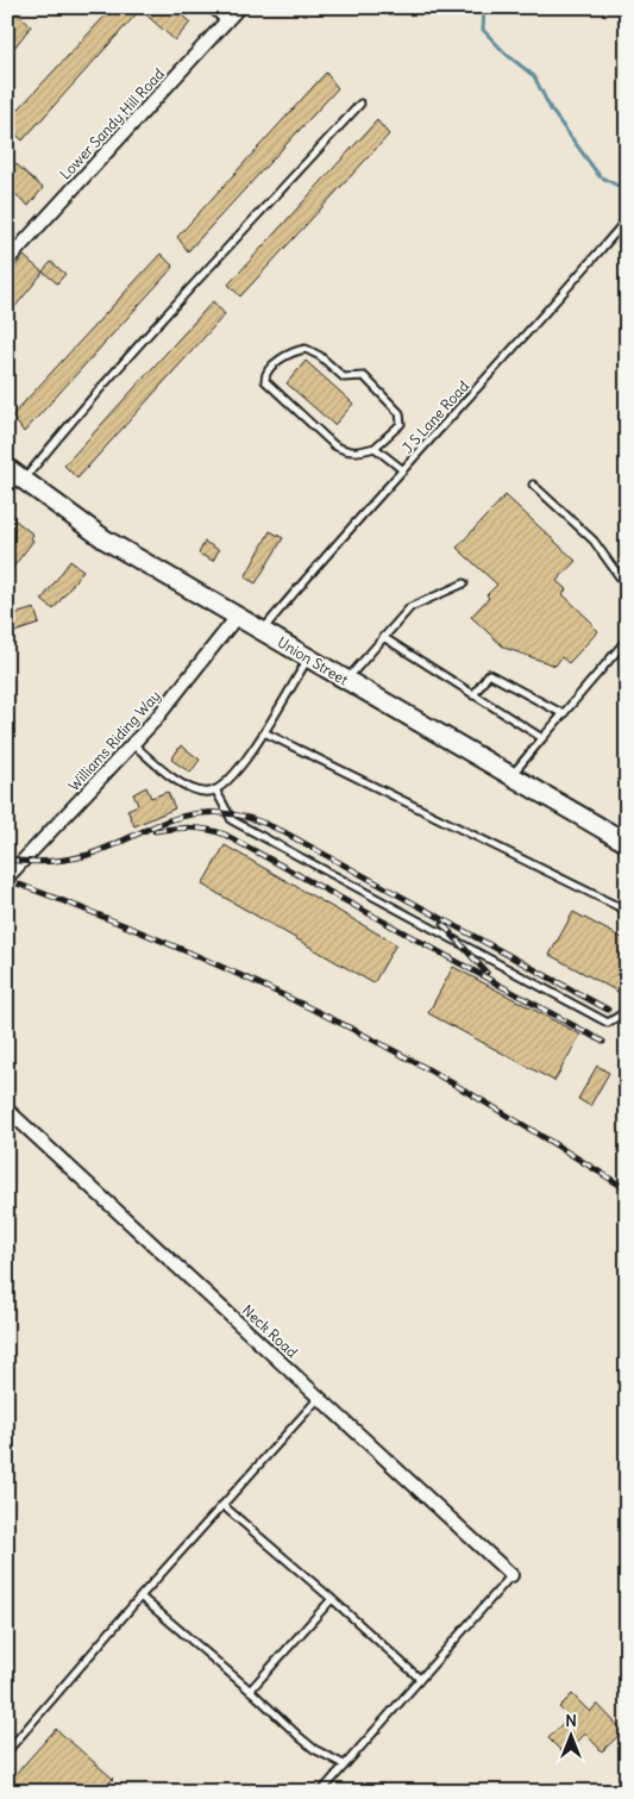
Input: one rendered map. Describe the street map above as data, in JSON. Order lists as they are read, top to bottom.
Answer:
{
  "streets": {
    "main road": ["Union Street"],
    "street": ["Lower Sandy Hill Road", "Williams Riding Way", "Neck Road"],
    "lane": ["J S Lane Road"]
  },
  "crossings": [
    ["J S Lane Road", "Union Street"],
    ["Union Street", "Williams Riding Way"]
  ],
  "north": "top"
}
